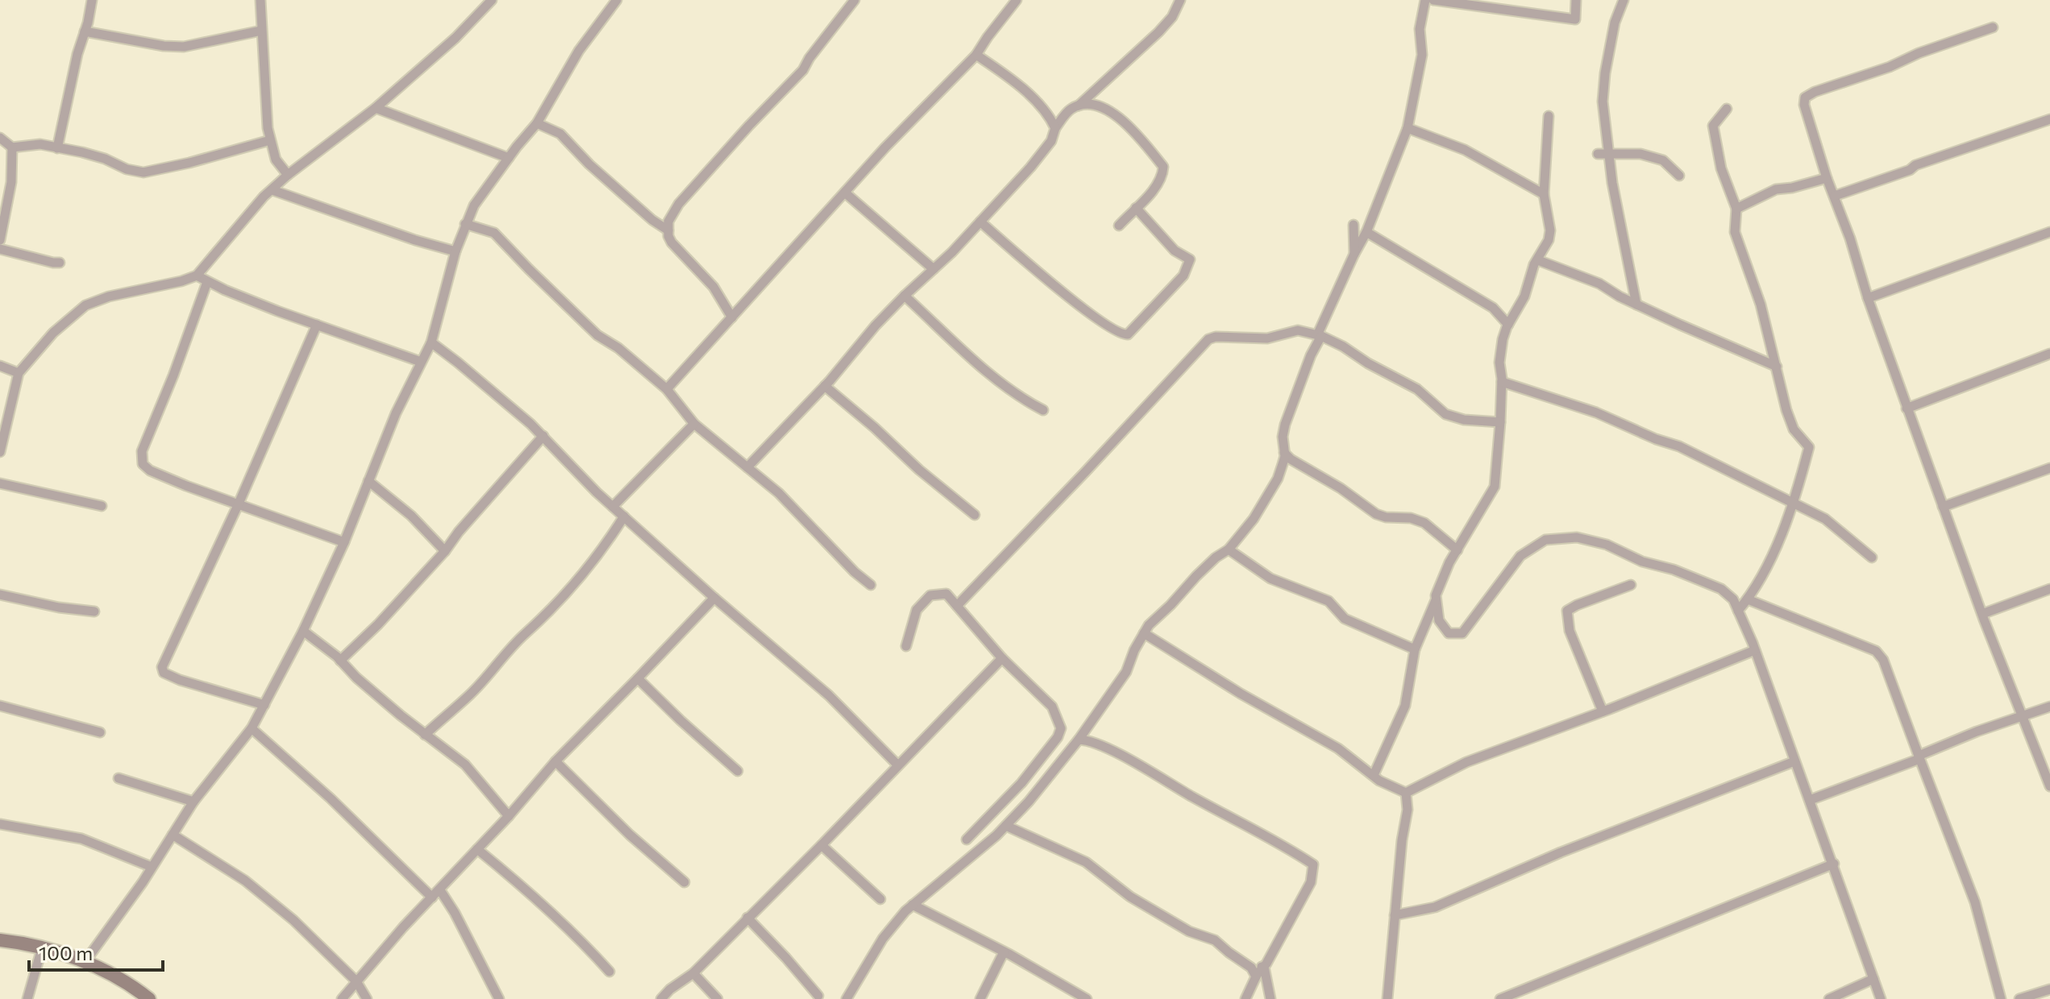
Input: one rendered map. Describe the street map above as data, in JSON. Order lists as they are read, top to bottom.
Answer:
{
  "scale_bar": "100 m"
}
